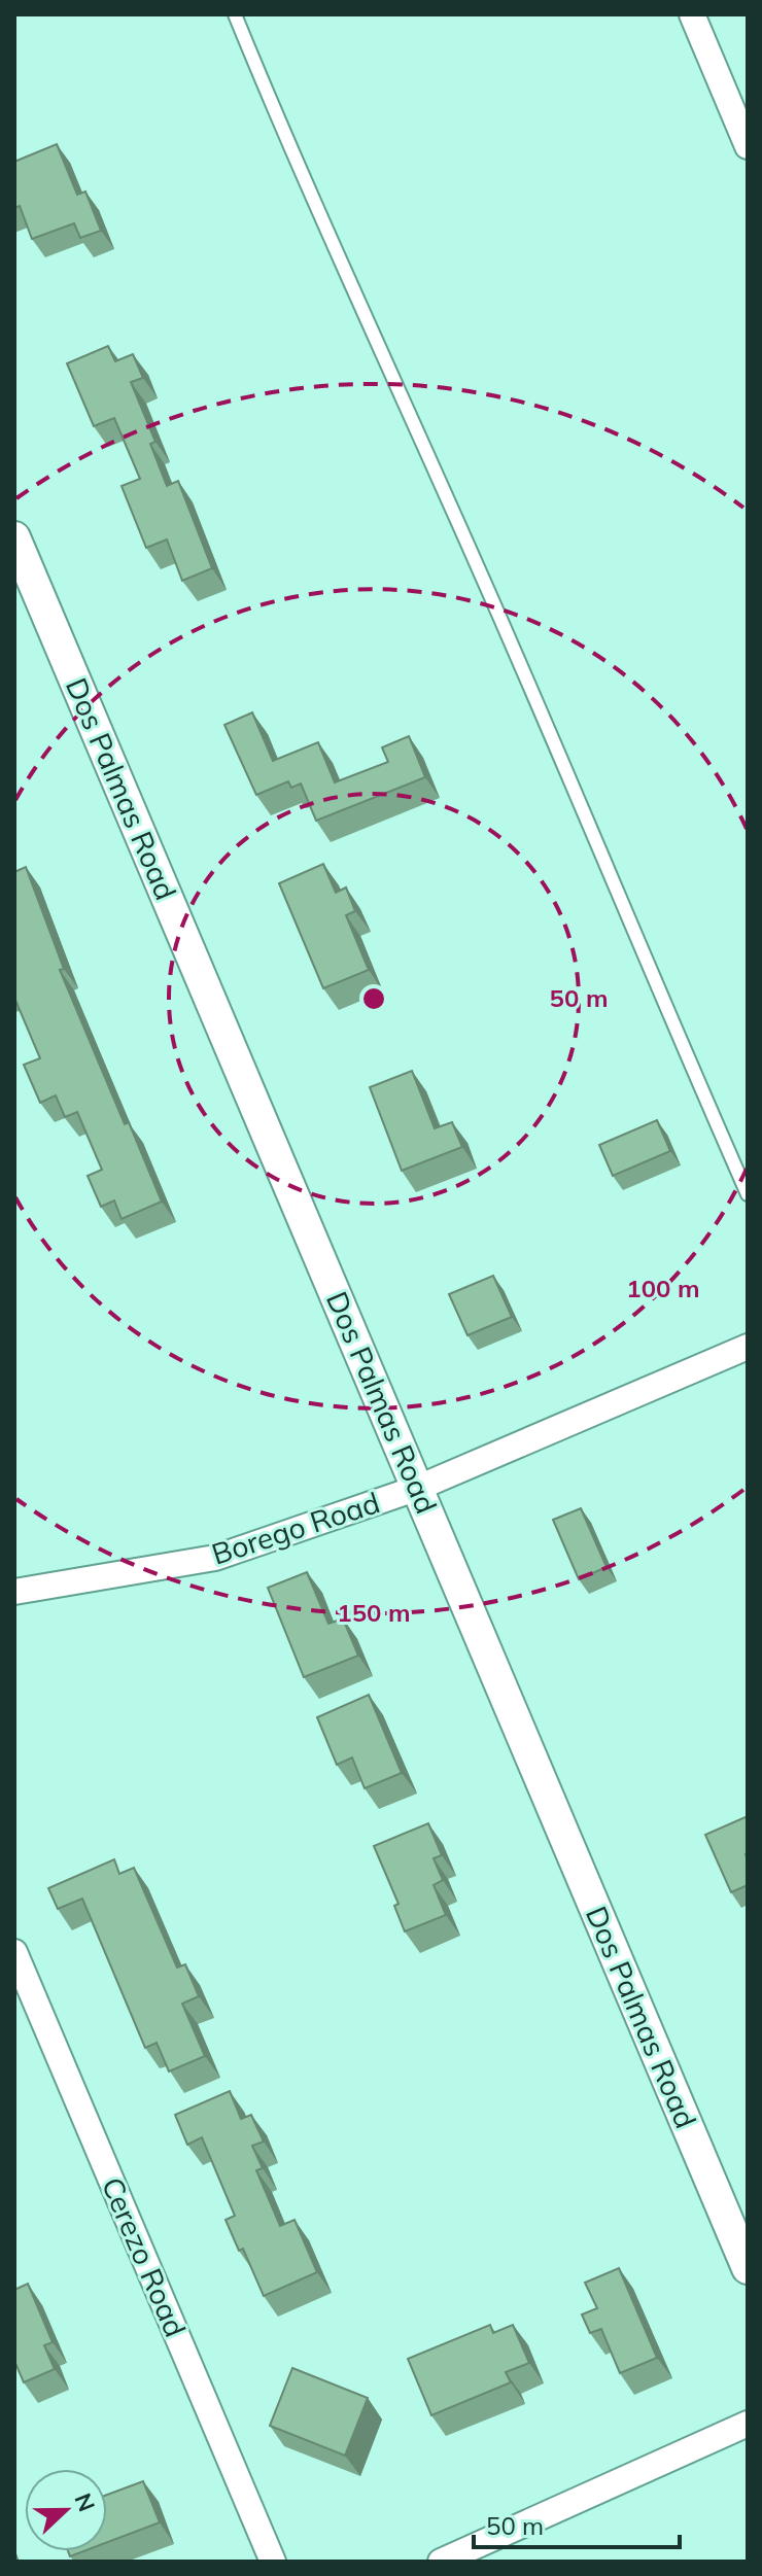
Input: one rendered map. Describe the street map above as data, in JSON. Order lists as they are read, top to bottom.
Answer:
{
  "streets": {
    "street": ["Dos Palmas Road", "Borego Road", "Cerezo Road"]
  },
  "crossings": [
    ["Dos Palmas Road", "Borego Road"]
  ],
  "scale_bar": "50 m",
  "north": "right",
  "rings": ["50 m", "100 m", "150 m"]
}
